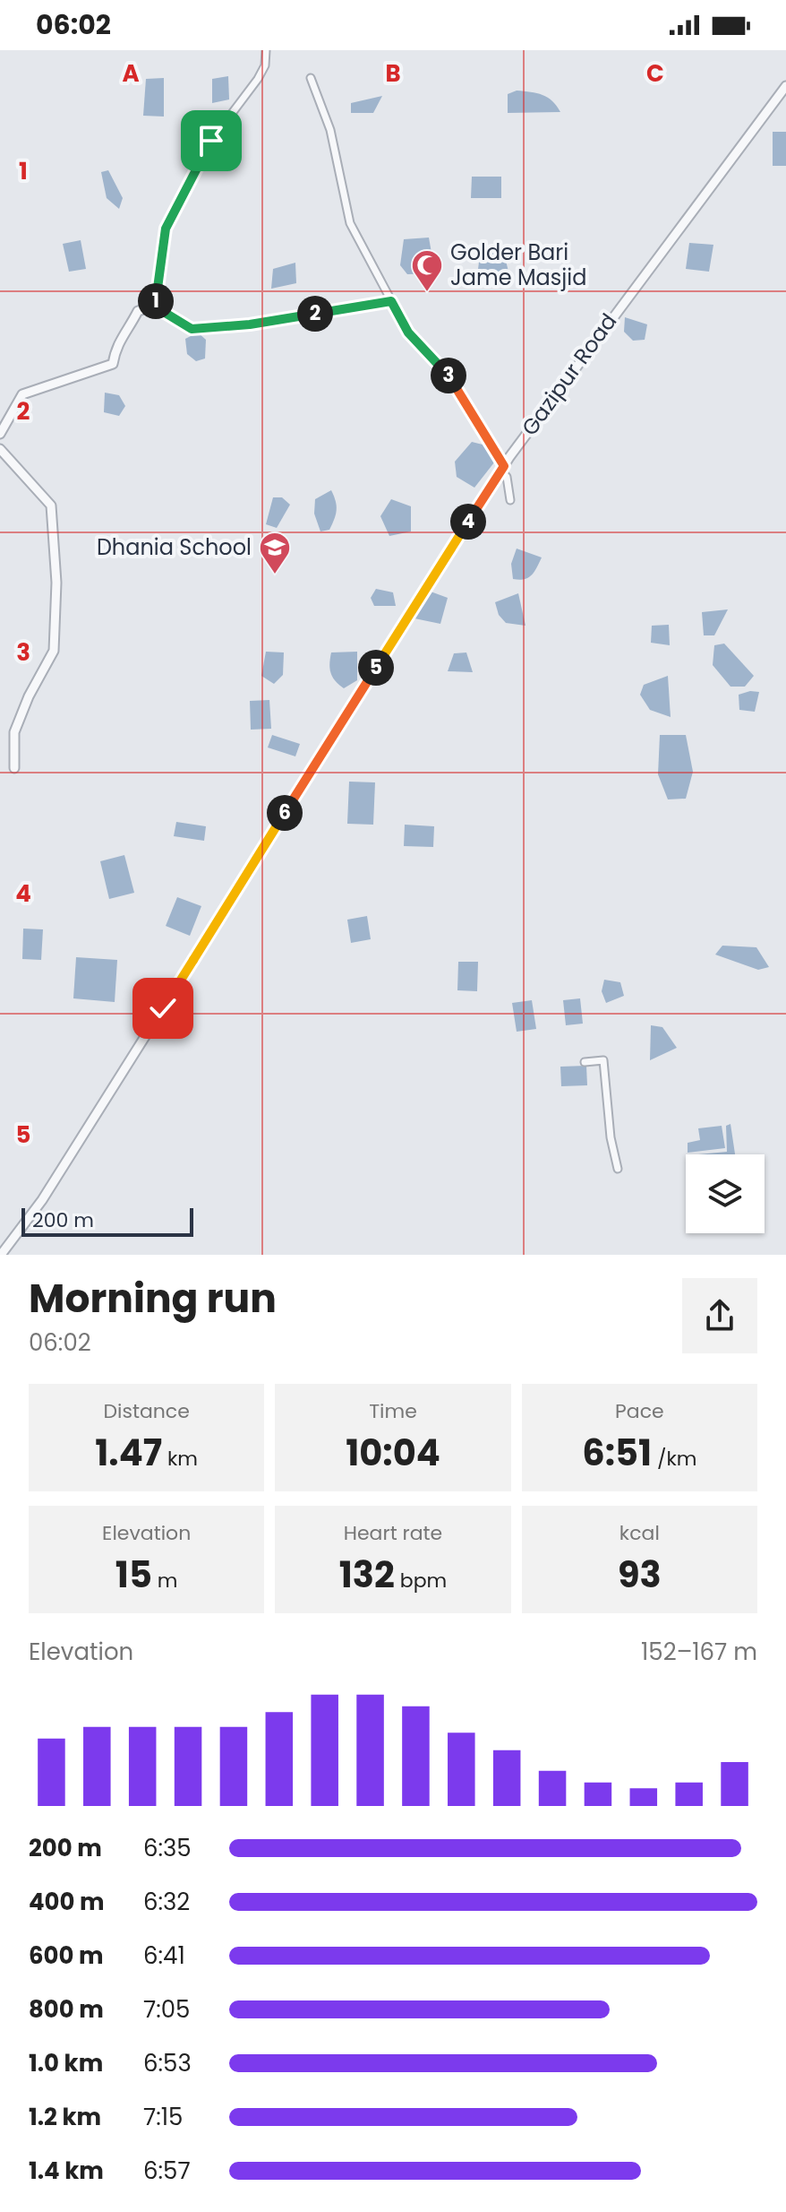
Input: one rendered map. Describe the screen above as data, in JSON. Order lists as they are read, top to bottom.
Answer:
{
  "streets": {
    "street": ["Gazipur Road"]
  },
  "places": {
    "mosque": ["Golder Bari Jame Masjid"],
    "school or university": ["Dhania School"]
  },
  "scale_bar": "200 m",
  "page": {
    "status": "06:02",
    "pins": [
      "1",
      "2",
      "3",
      "4",
      "5",
      "6"
    ],
    "scale": "200 m",
    "heading": ["Morning run", "06:02"],
    "stats": [
      ["Distance", "1.47 km"],
      ["Time", "10:04"],
      ["Pace", "6:51 /km"],
      ["Elevation", "15 m"],
      ["Heart rate", "132 bpm"],
      ["kcal", "93"]
    ],
    "chart": ["Elevation", "152–167 m"],
    "list": [
      {
        "name": "200 m",
        "note": "6:35"
      },
      {
        "name": "400 m",
        "note": "6:32"
      },
      {
        "name": "600 m",
        "note": "6:41"
      },
      {
        "name": "800 m",
        "note": "7:05"
      },
      {
        "name": "1.0 km",
        "note": "6:53"
      },
      {
        "name": "1.2 km",
        "note": "7:15"
      },
      {
        "name": "1.4 km",
        "note": "6:57"
      }
    ]
  },
  "grid": {
    "columns": ["A", "B", "C"],
    "rows": [
      "1",
      "2",
      "3",
      "4",
      "5"
    ]
  }
}
